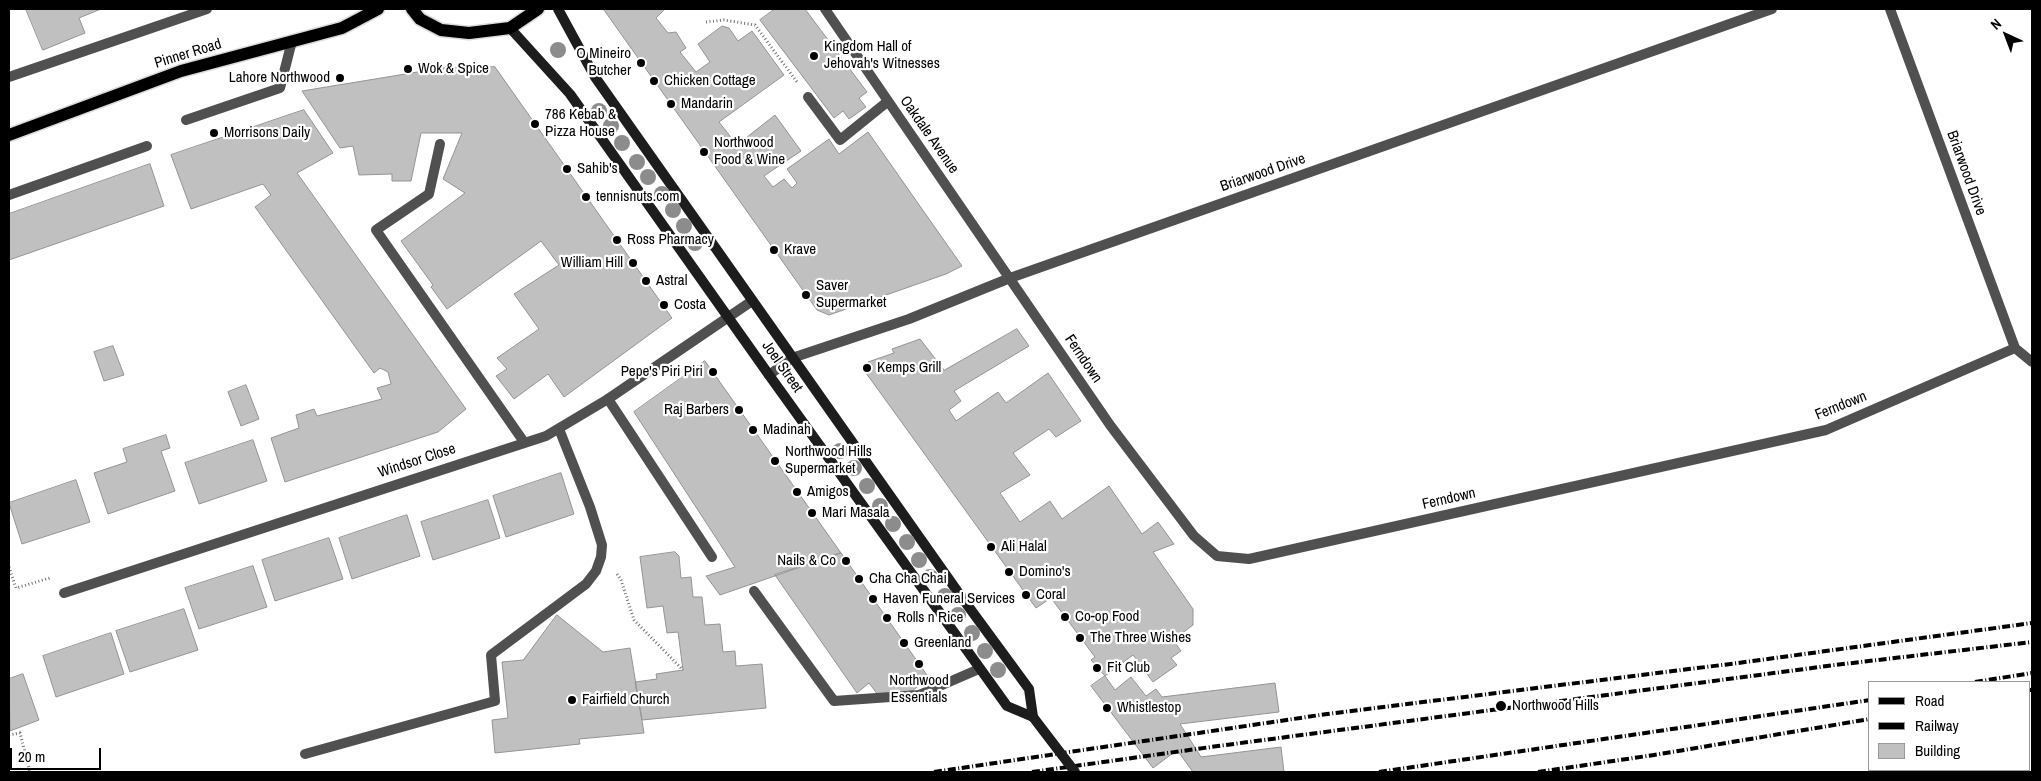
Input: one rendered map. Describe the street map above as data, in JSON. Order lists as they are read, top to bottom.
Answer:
{
  "streets": {
    "main road": ["Pinner Road", "Joel Street"],
    "street": [
      "Oakdale Avenue",
      "Briarwood Drive",
      "Ferndown",
      "Windsor Close"
    ]
  },
  "crossings": [
    ["Oakdale Avenue", "Briarwood Drive"],
    ["Oakdale Avenue", "Ferndown"],
    ["Briarwood Drive", "Ferndown"],
    ["Briarwood Drive", "Joel Street"],
    ["Joel Street", "Windsor Close"]
  ],
  "places": [
    "Kingdom Hall of Jehovah's Witnesses",
    "O Mineiro Butcher",
    "Wok & Spice",
    "Lahore Northwood",
    "Chicken Cottage",
    "Mandarin",
    "786 Kebab & Pizza House",
    "Morrisons Daily",
    "Northwood Food & Wine",
    "Sahib's",
    "tennisnuts.com",
    "Ross Pharmacy",
    "Krave",
    "William Hill",
    "Astral",
    "Saver Supermarket",
    "Costa",
    "Kemps Grill",
    "Pepe's Piri Piri",
    "Raj Barbers",
    "Madinah",
    "Northwood Hills Supermarket",
    "Amigos",
    "Mari Masala",
    "Ali Halal",
    "Nails & Co",
    "Domino's",
    "Cha Cha Chai",
    "Coral",
    "Haven Funeral Services",
    "Co-op Food",
    "Rolls n Rice",
    "The Three Wishes",
    "Greenland",
    "Northwood Essentials",
    "Fit Club",
    "Fairfield Church",
    "Northwood Hills",
    "Whistlestop"
  ],
  "legend": ["Road", "Railway", "Building"],
  "scale_bar": "20 m",
  "north": "top left"
}
